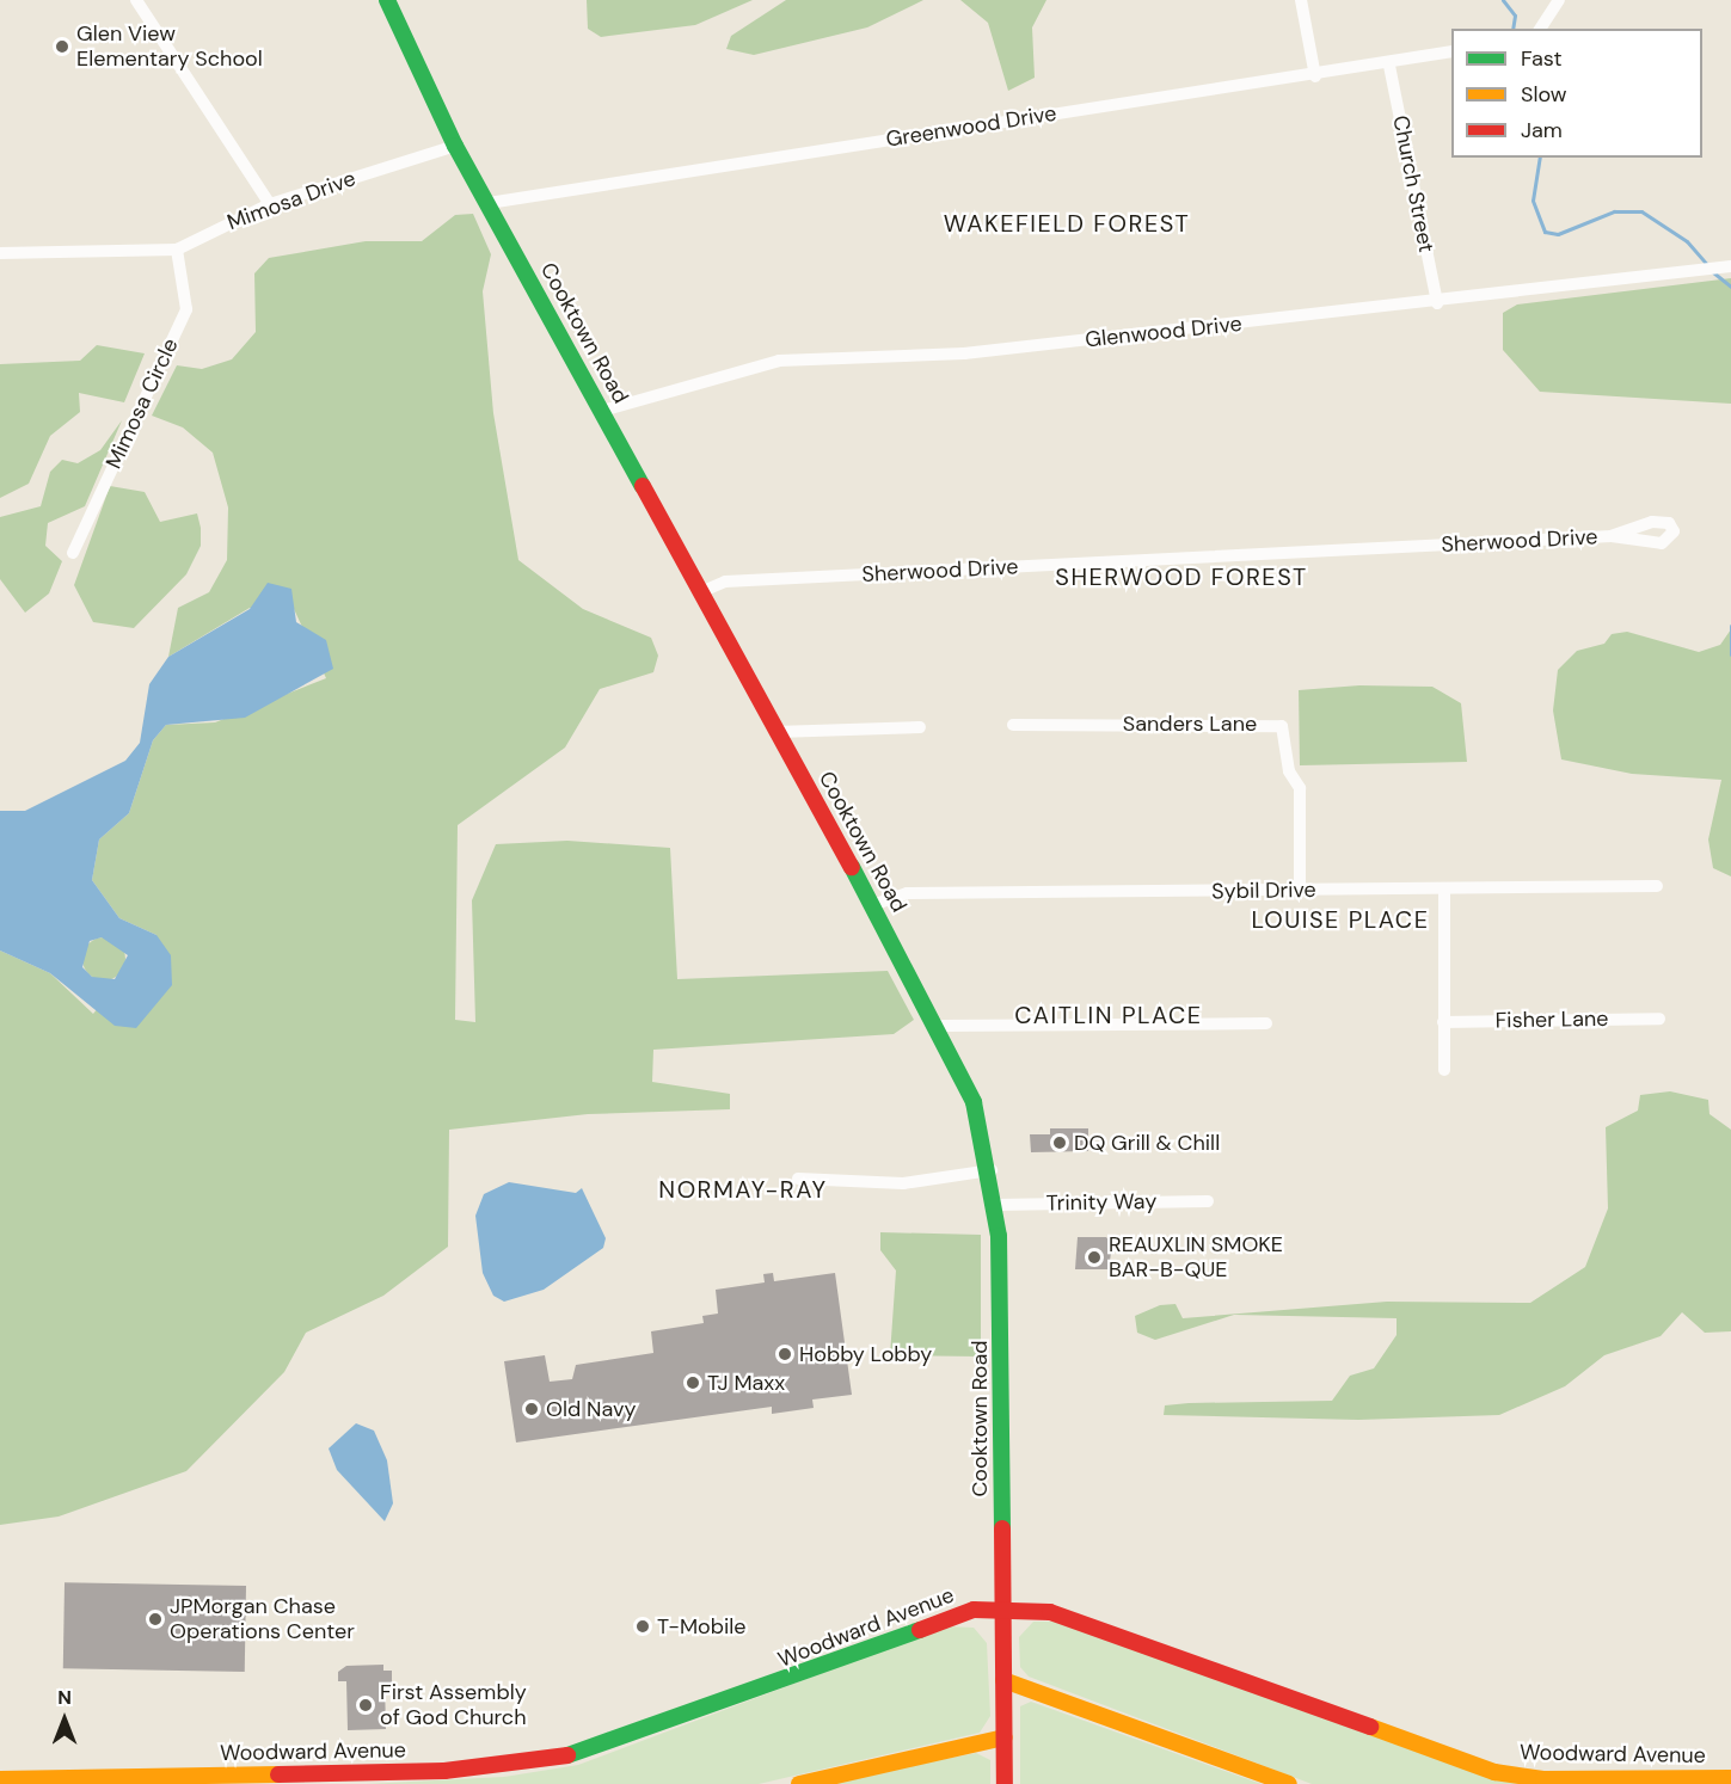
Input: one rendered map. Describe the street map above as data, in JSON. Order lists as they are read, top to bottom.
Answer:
{
  "streets": {
    "main road": ["Cooktown Road", "Woodward Avenue"],
    "street": [
      "Greenwood Drive",
      "Church Street",
      "Mimosa Drive",
      "Glenwood Drive",
      "Mimosa Circle",
      "Sherwood Drive",
      "Sanders Lane",
      "Sybil Drive",
      "Fisher Lane",
      "Trinity Way"
    ]
  },
  "crossings": [
    ["Greenwood Drive", "Church Street"],
    ["Greenwood Drive", "Cooktown Road"],
    ["Church Street", "Glenwood Drive"],
    ["Mimosa Drive", "Cooktown Road"],
    ["Mimosa Drive", "Mimosa Circle"],
    ["Glenwood Drive", "Cooktown Road"],
    ["Cooktown Road", "Sherwood Drive"],
    ["Cooktown Road", "Sybil Drive"],
    ["Cooktown Road", "Trinity Way"],
    ["Cooktown Road", "Woodward Avenue"],
    ["Sanders Lane", "Sybil Drive"]
  ],
  "districts": [
    "WAKEFIELD FOREST",
    "SHERWOOD FOREST",
    "LOUISE PLACE",
    "CAITLIN PLACE",
    "NORMAY-RAY"
  ],
  "places": [
    "Glen View Elementary School",
    "DQ Grill & Chill",
    "REAUXLIN SMOKE BAR-B-QUE",
    "Hobby Lobby",
    "TJ Maxx",
    "Old Navy",
    "JPMorgan Chase Operations Center",
    "T-Mobile",
    "First Assembly of God Church"
  ],
  "legend": ["Fast", "Slow", "Jam"],
  "north": "top"
}
